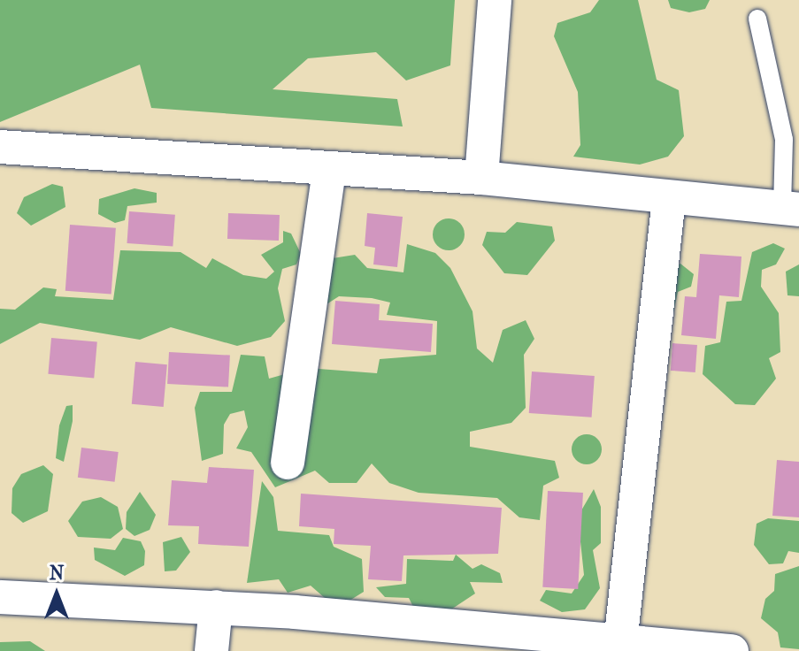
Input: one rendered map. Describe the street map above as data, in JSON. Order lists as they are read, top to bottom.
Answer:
{
  "north": "top"
}
